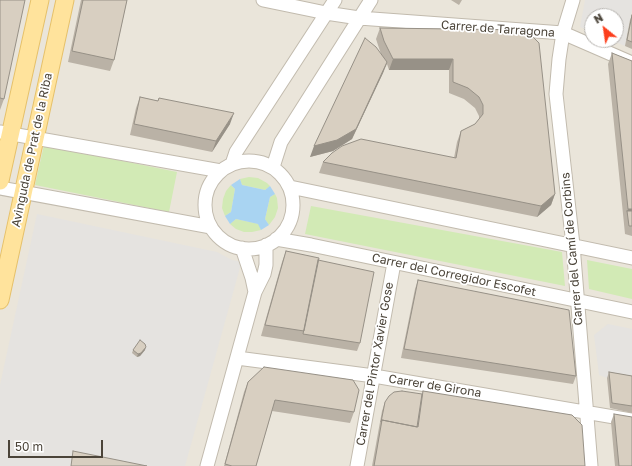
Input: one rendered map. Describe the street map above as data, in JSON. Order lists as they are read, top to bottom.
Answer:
{
  "streets": {
    "main road": ["Avinguda de Prat de la Riba"],
    "street": [
      "Carrer de Tarragona",
      "Carrer del Camí de Corbins",
      "Carrer del Corregidor Escofet",
      "Carrer del Pintor Xavier Gose",
      "Carrer de Girona"
    ]
  },
  "crossings": [
    ["Carrer de Tarragona", "Carrer del Camí de Corbins"],
    ["Carrer del Camí de Corbins", "Carrer del Corregidor Escofet"],
    ["Carrer del Camí de Corbins", "Carrer de Girona"],
    ["Carrer del Corregidor Escofet", "Carrer del Pintor Xavier Gose"],
    ["Carrer del Pintor Xavier Gose", "Carrer de Girona"]
  ],
  "scale_bar": "50 m",
  "north": "top left"
}
